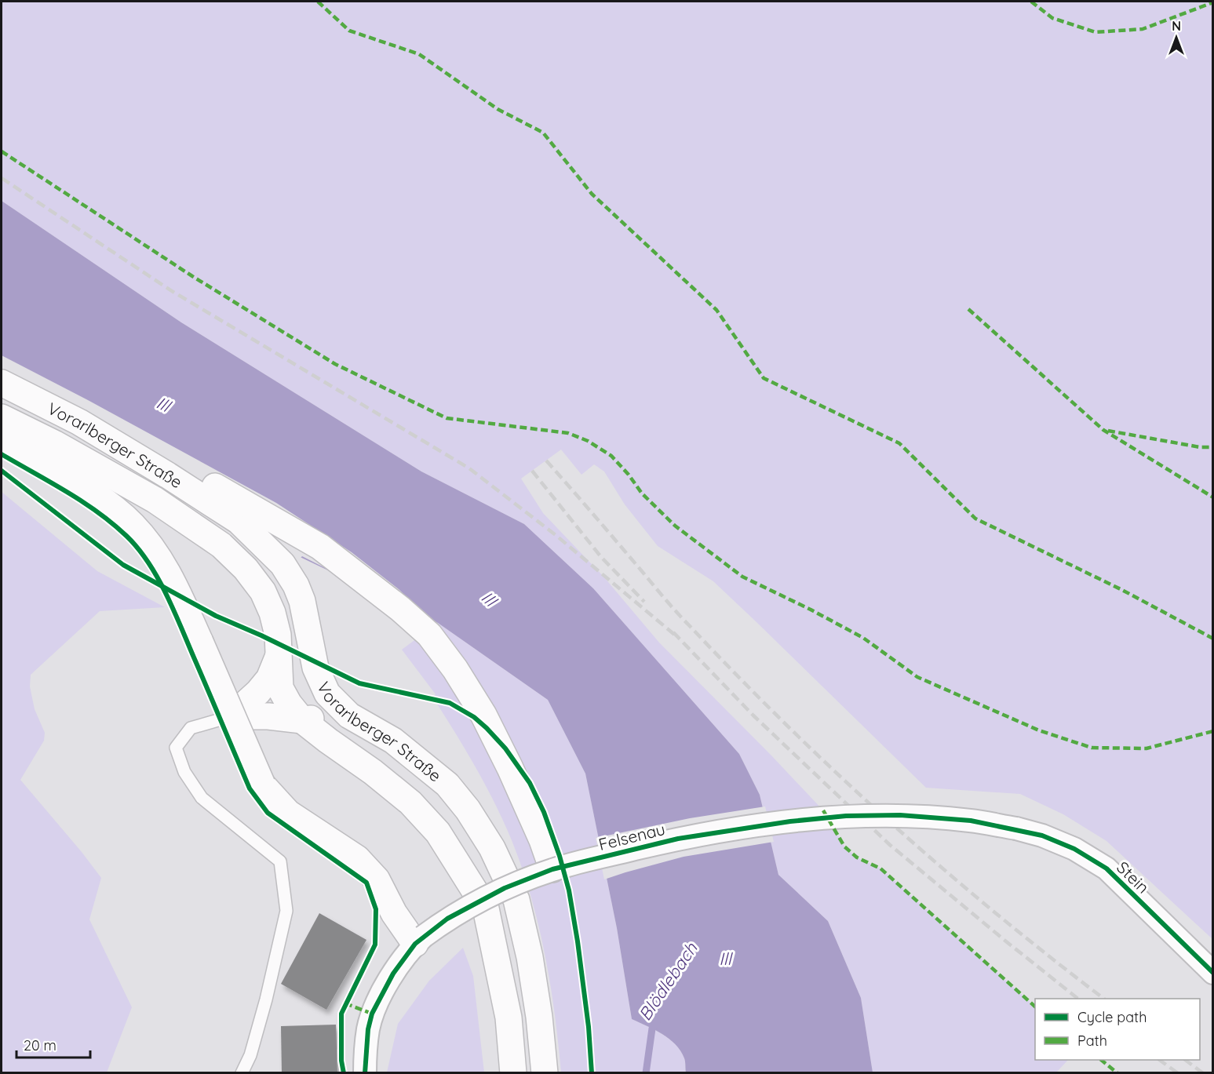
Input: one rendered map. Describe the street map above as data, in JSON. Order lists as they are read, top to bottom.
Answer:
{
  "streets": {
    "main road": ["Vorarlberger Straße"],
    "street": ["Felsenau", "Stein"]
  },
  "crossings": [
    ["Felsenau", "Stein"]
  ],
  "water": ["Ill", "Blödlebach"],
  "legend": ["Cycle path", "Path"],
  "scale_bar": "20 m",
  "north": "top"
}
